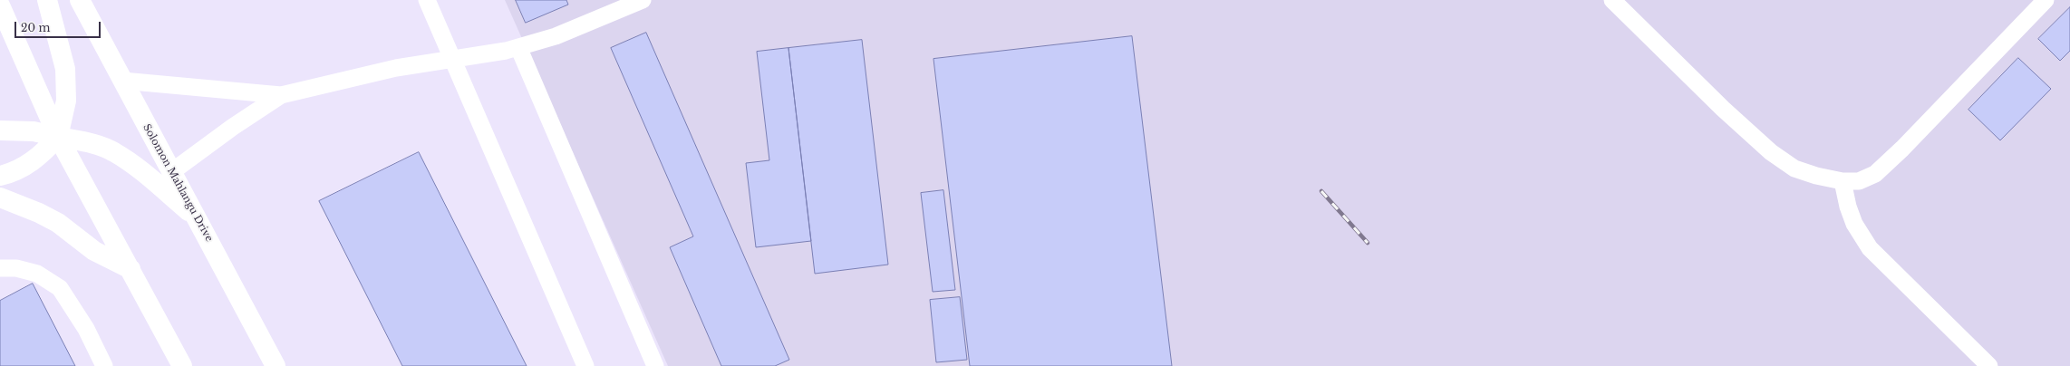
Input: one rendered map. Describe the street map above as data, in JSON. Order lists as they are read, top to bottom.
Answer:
{
  "streets": {
    "main road": ["Solomon Mahlangu Drive"]
  },
  "scale_bar": "20 m"
}
